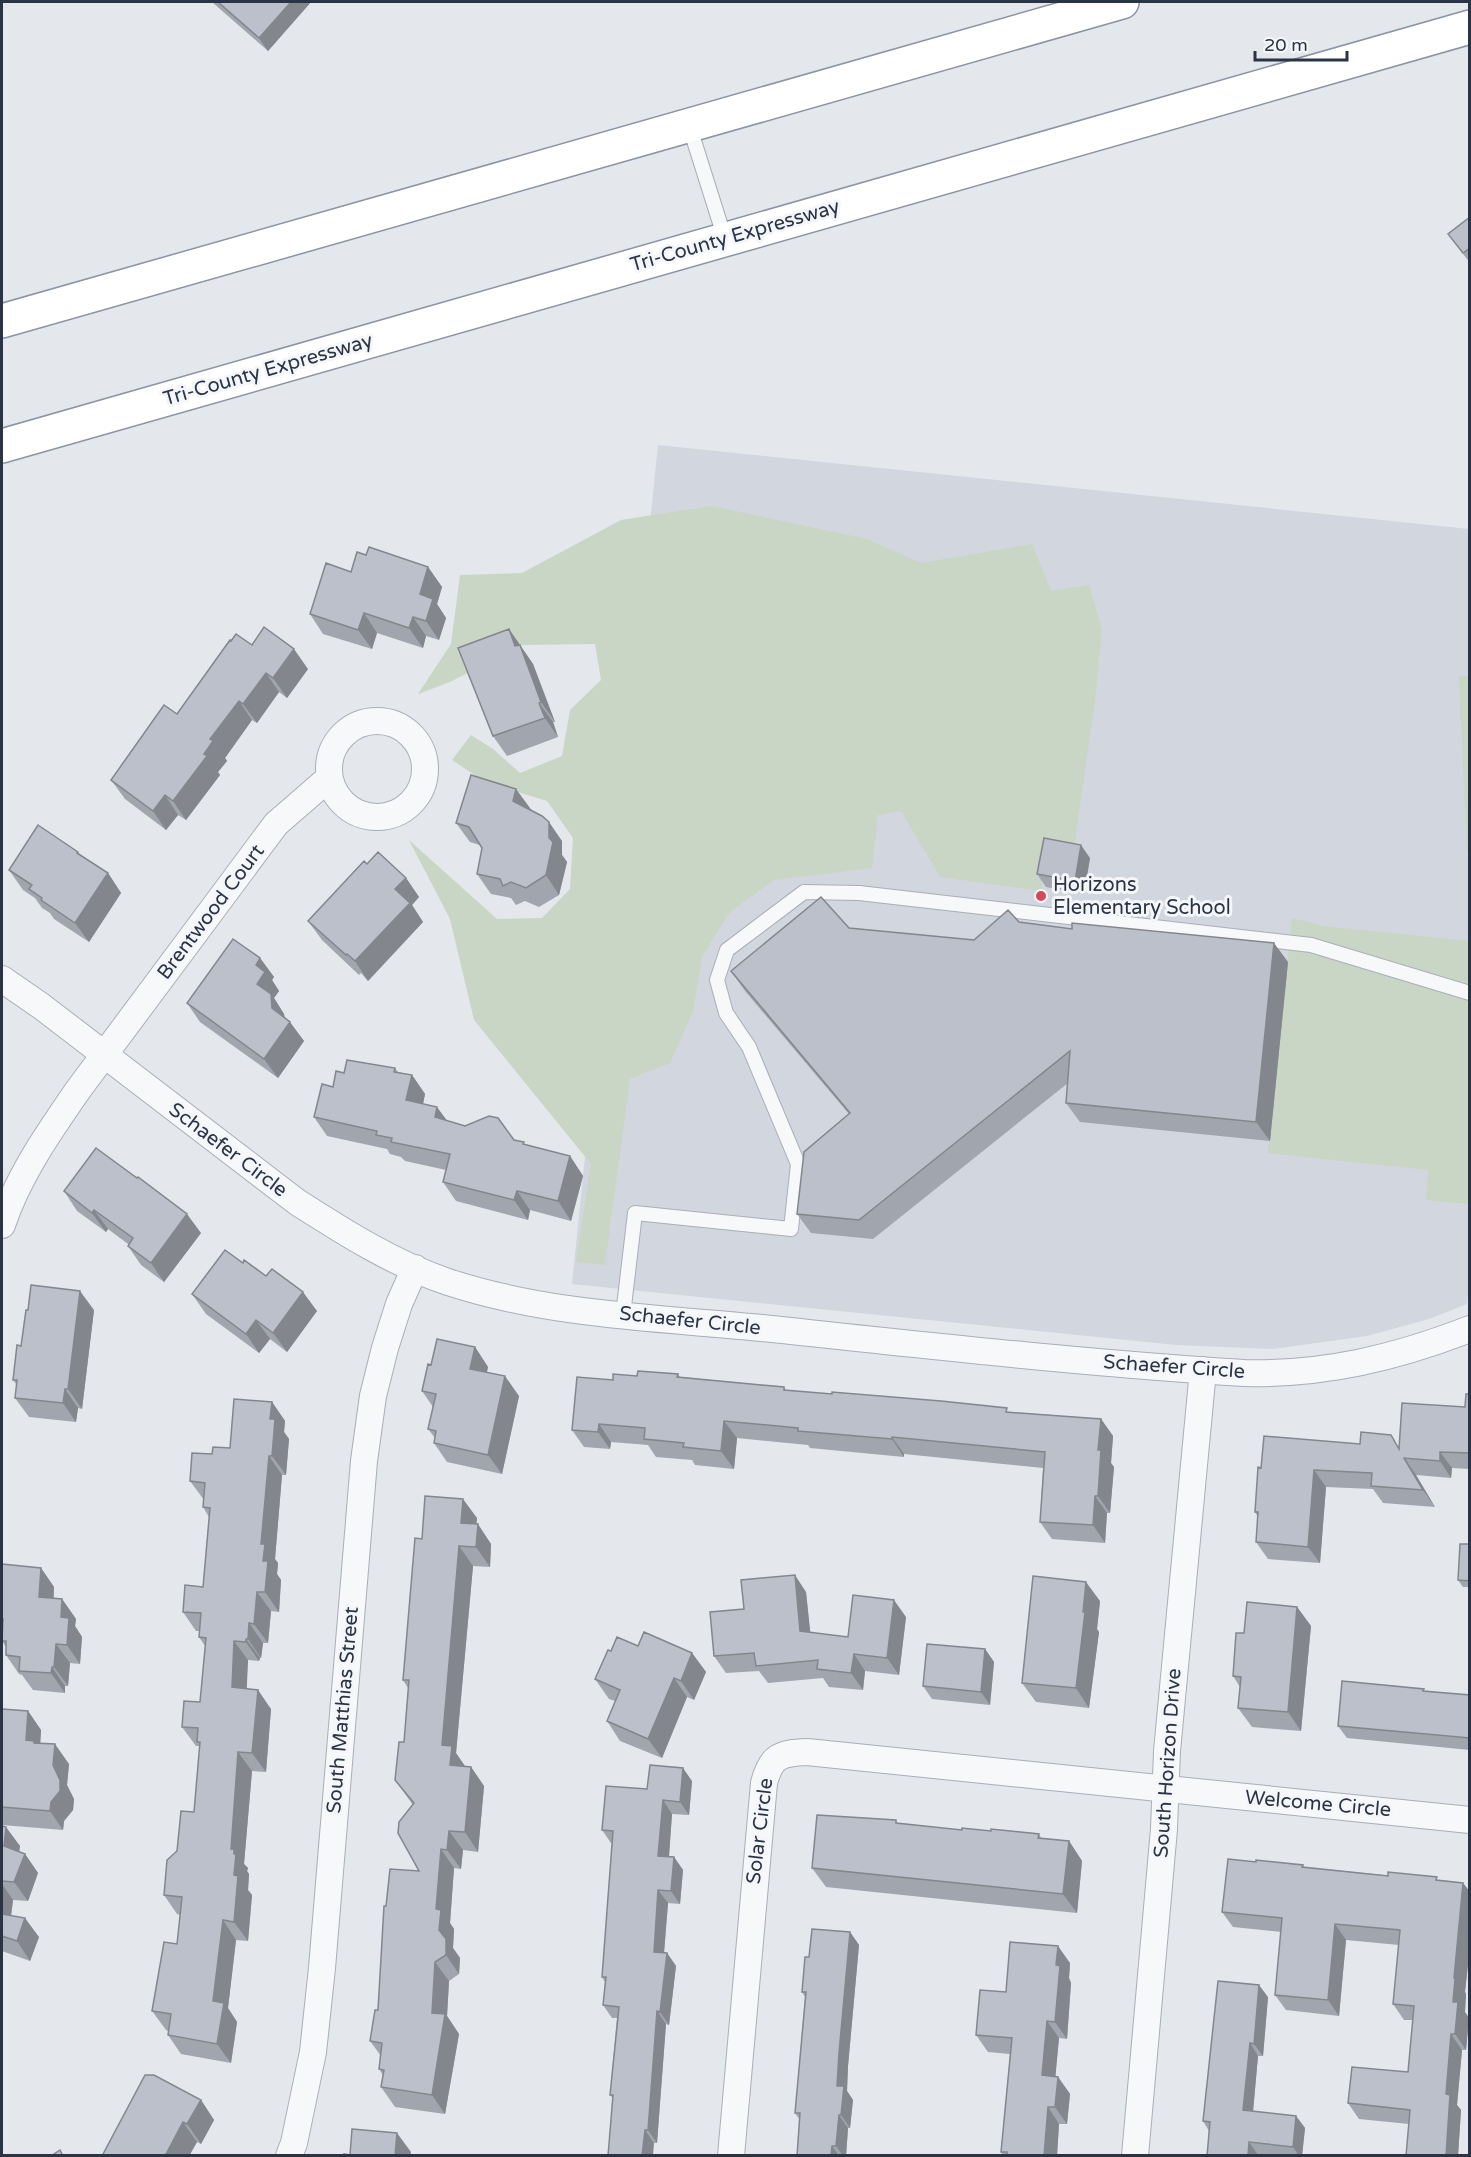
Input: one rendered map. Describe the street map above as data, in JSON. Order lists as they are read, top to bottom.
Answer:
{
  "streets": {
    "highway": ["Tri-County Expressway"],
    "street": [
      "Brentwood Court",
      "Schaefer Circle",
      "South Matthias Street",
      "South Horizon Drive",
      "Welcome Circle",
      "Solar Circle"
    ]
  },
  "crossings": [
    ["Brentwood Court", "Schaefer Circle"],
    ["Schaefer Circle", "South Matthias Street"],
    ["Schaefer Circle", "South Horizon Drive"],
    ["South Horizon Drive", "Welcome Circle"],
    ["South Horizon Drive", "Solar Circle"],
    ["Welcome Circle", "Solar Circle"]
  ],
  "places": ["Horizons Elementary School"],
  "scale_bar": "20 m"
}
